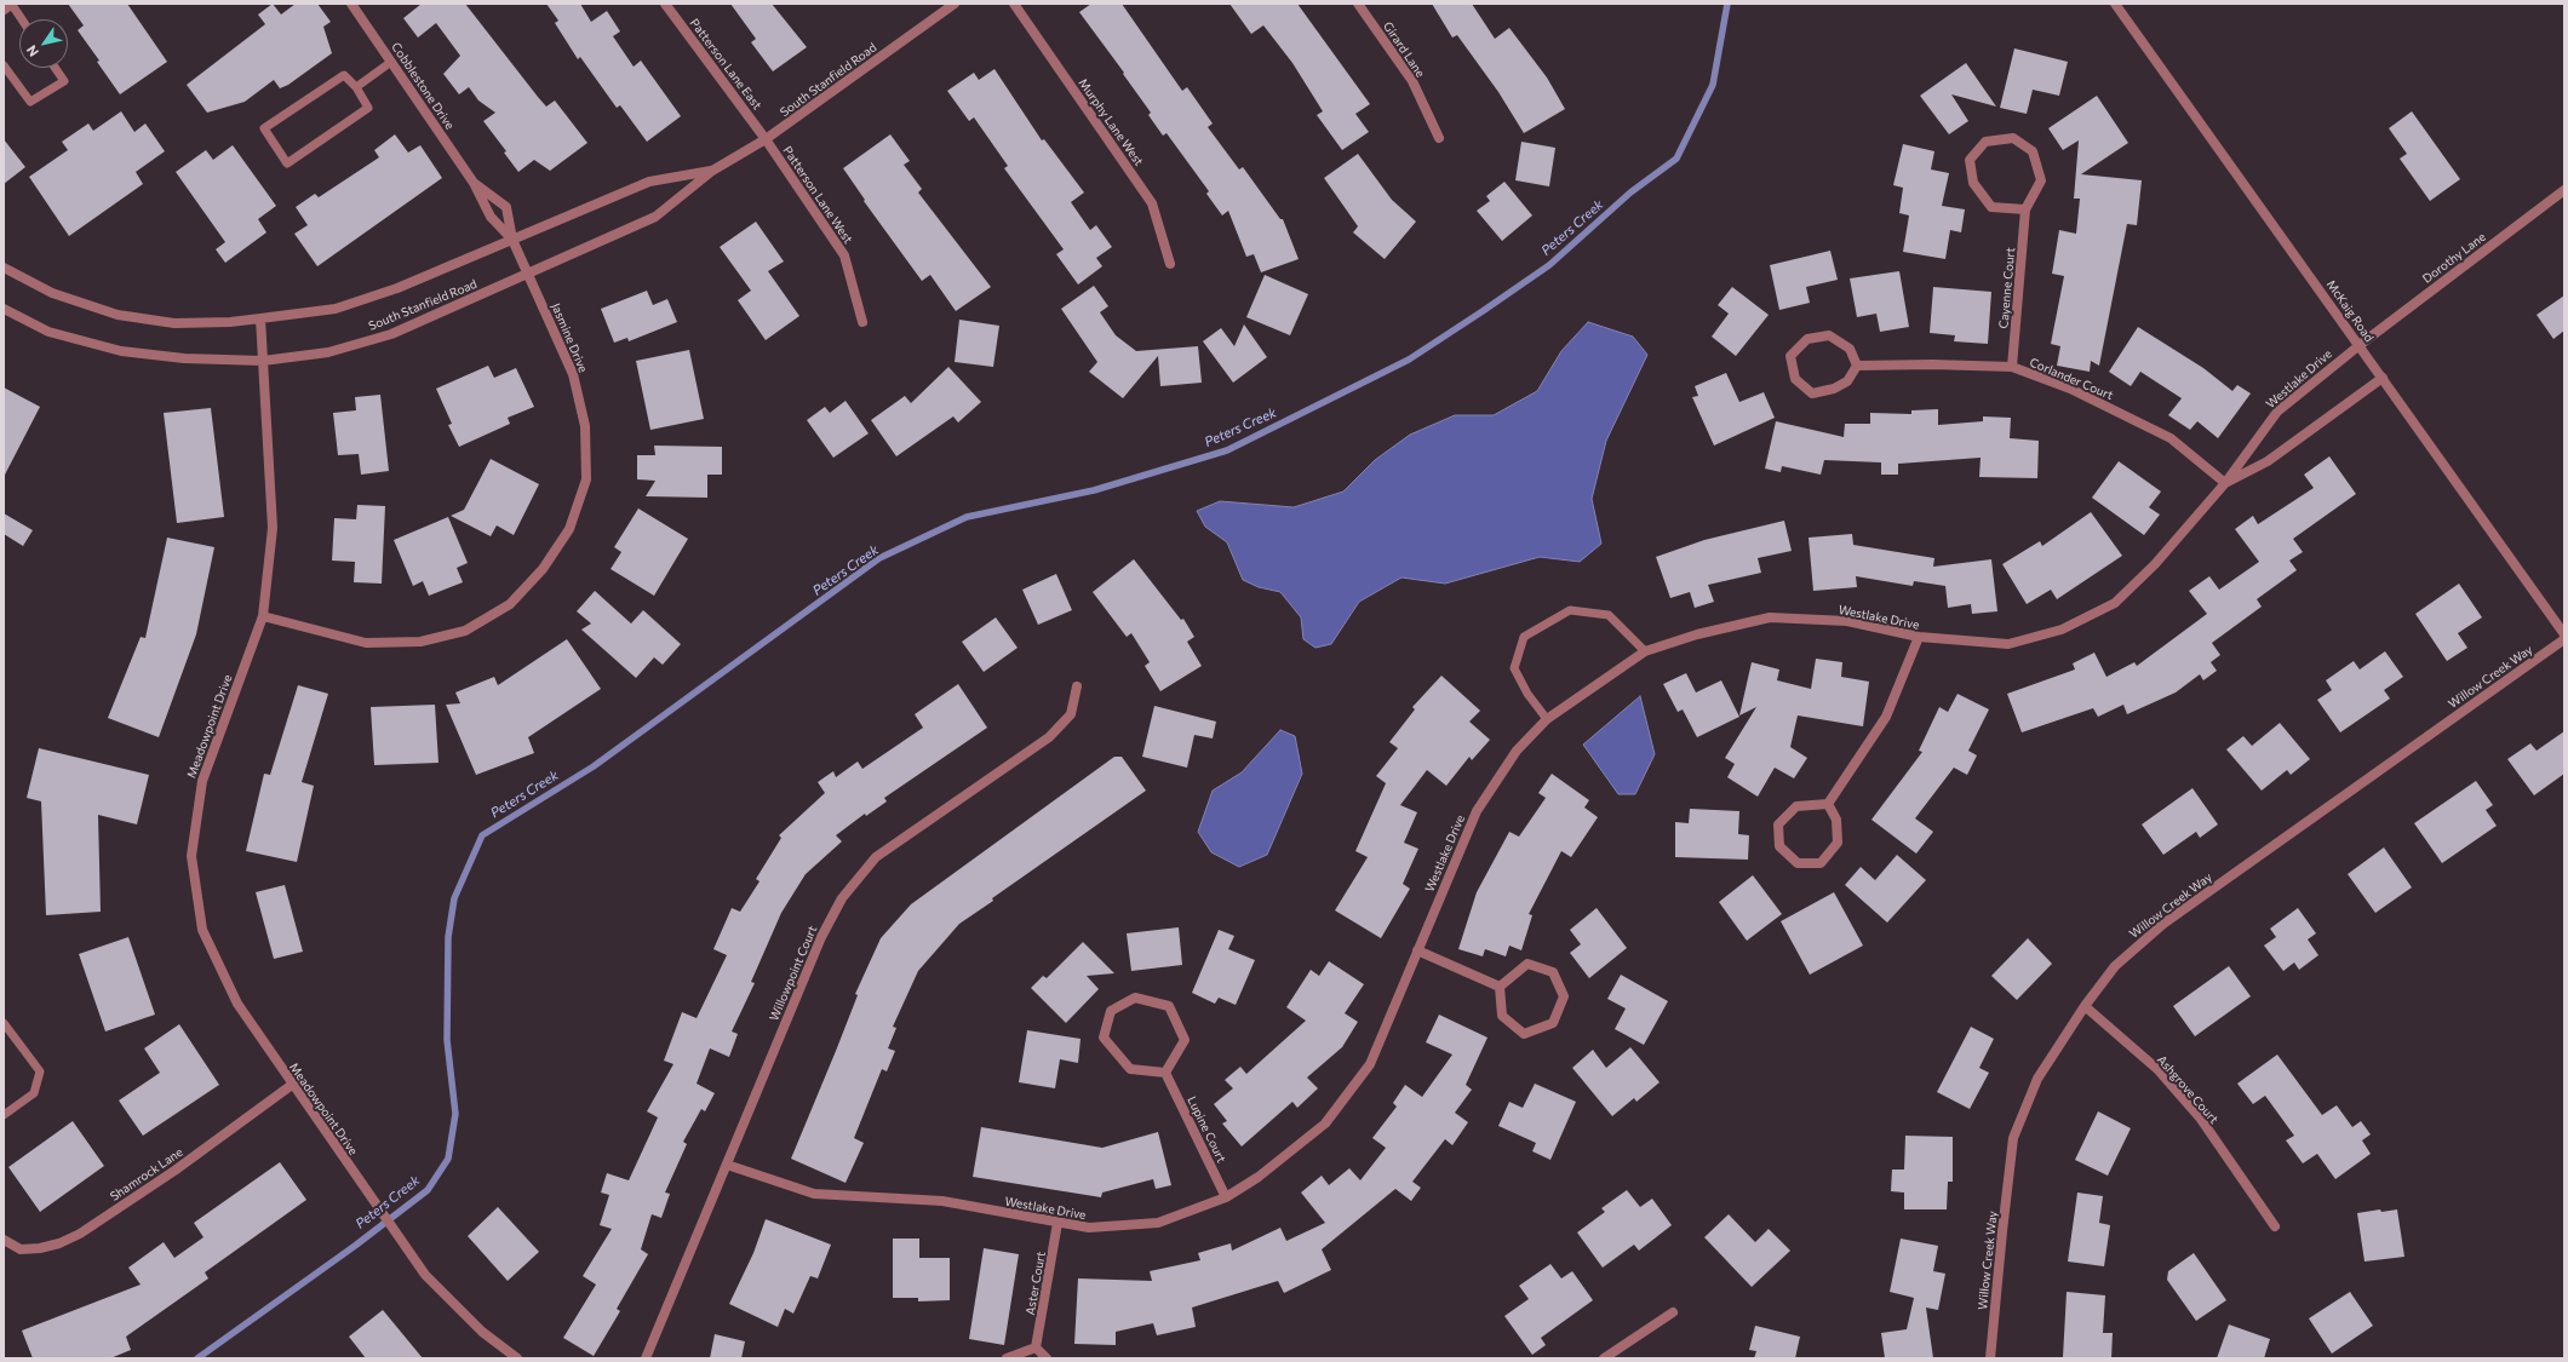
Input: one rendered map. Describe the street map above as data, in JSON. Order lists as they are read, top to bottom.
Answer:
{
  "streets": {
    "street": [
      "Girard Lane",
      "Patterson Lane East",
      "South Stanfield Road",
      "Cobblestone Drive",
      "Murphy Lane West",
      "Patterson Lane West",
      "Dorothy Lane",
      "Cayenne Court",
      "McKaig Road",
      "Jasmine Drive",
      "Corlander Court",
      "Westlake Drive",
      "Willow Creek Way",
      "Meadowpoint Drive",
      "Willowpoint Court",
      "Ashgrove Court",
      "Lupine Court",
      "Shamrock Lane",
      "Aster Court"
    ]
  },
  "crossings": [
    ["Patterson Lane East", "South Stanfield Road"],
    ["Patterson Lane East", "Patterson Lane West"],
    ["South Stanfield Road", "Cobblestone Drive"],
    ["South Stanfield Road", "Patterson Lane West"],
    ["South Stanfield Road", "Jasmine Drive"],
    ["South Stanfield Road", "Meadowpoint Drive"],
    ["Cobblestone Drive", "Jasmine Drive"],
    ["Dorothy Lane", "McKaig Road"],
    ["Dorothy Lane", "Westlake Drive"],
    ["Cayenne Court", "Corlander Court"],
    ["McKaig Road", "Westlake Drive"],
    ["Jasmine Drive", "Meadowpoint Drive"],
    ["Corlander Court", "Westlake Drive"],
    ["Westlake Drive", "Willowpoint Court"],
    ["Westlake Drive", "Lupine Court"],
    ["Westlake Drive", "Aster Court"],
    ["Willow Creek Way", "Ashgrove Court"],
    ["Meadowpoint Drive", "Shamrock Lane"]
  ],
  "water": ["Peters Creek"],
  "north": "bottom left"
}
